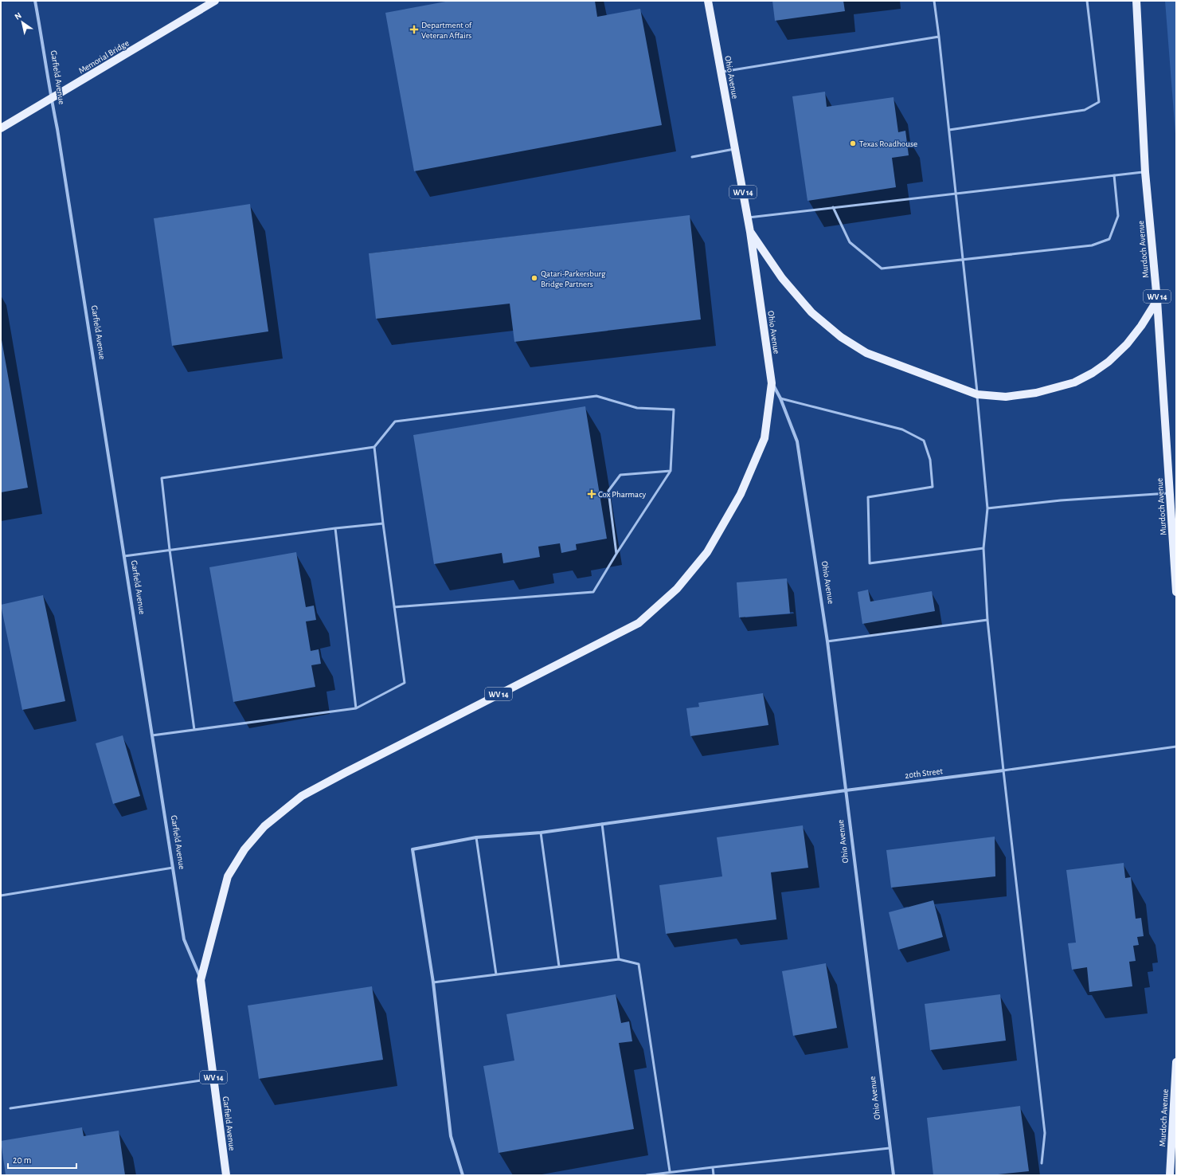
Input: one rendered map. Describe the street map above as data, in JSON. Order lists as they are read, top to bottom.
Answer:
{
  "streets": {
    "main road": [
      "Memorial Bridge",
      "Garfield Avenue",
      "Ohio Avenue",
      "WV 14",
      "Murdoch Avenue"
    ],
    "street": ["20th Street"]
  },
  "crossings": [
    ["Memorial Bridge", "Garfield Avenue"],
    ["Garfield Avenue", "WV 14"],
    ["Ohio Avenue", "WV 14"],
    ["Ohio Avenue", "20th Street"]
  ],
  "places": {
    "health": ["Department of Veteran Affairs", "Cox Pharmacy"],
    "other": ["Texas Roadhouse", "Qatari-Parkersburg Bridge Partners"]
  },
  "scale_bar": "20 m",
  "north": "top left"
}
